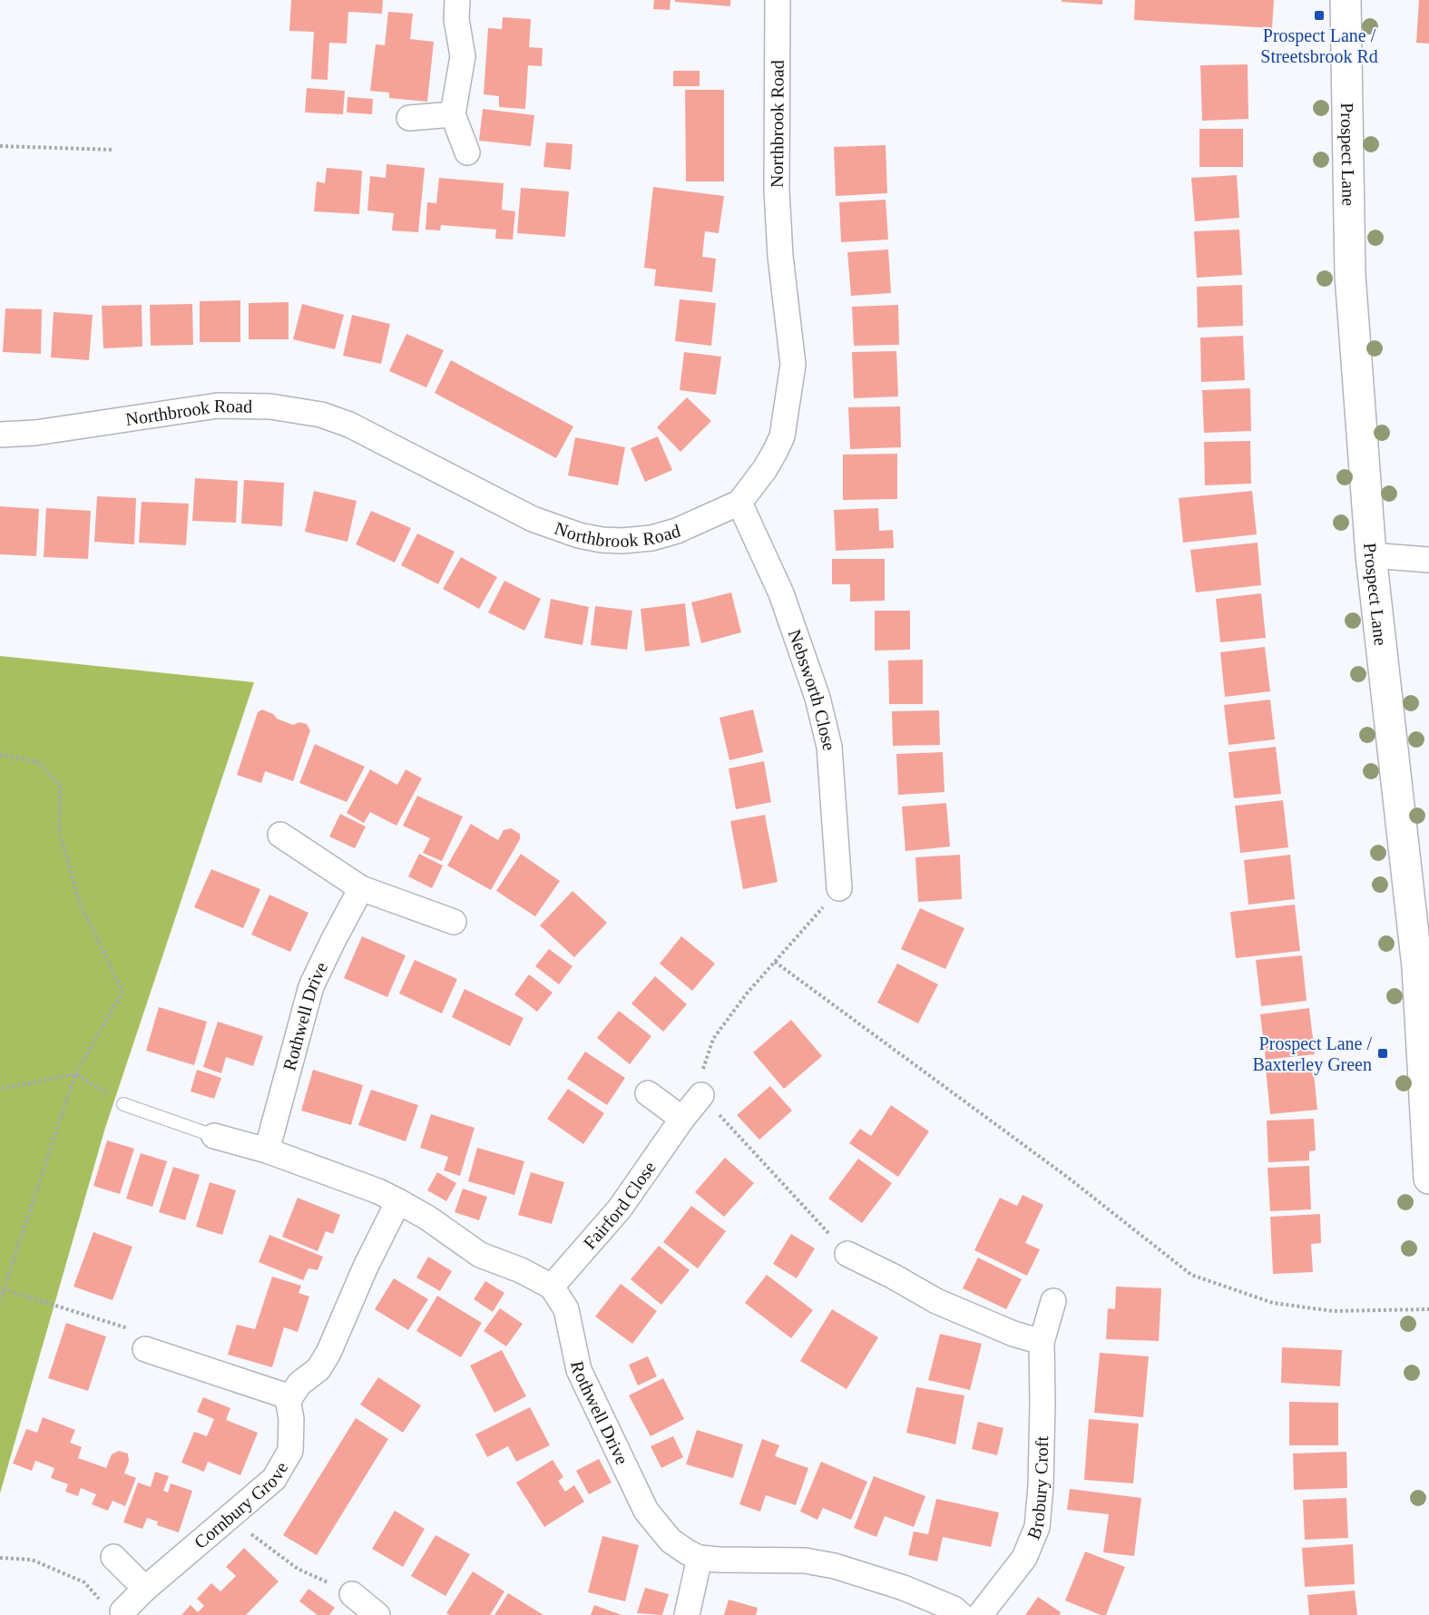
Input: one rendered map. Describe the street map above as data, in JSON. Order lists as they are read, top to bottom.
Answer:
{
  "streets": {
    "street": [
      "Northbrook Road",
      "Prospect Lane",
      "Nebsworth Close",
      "Rothwell Drive",
      "Fairford Close",
      "Brobury Croft",
      "Cornbury Grove"
    ]
  },
  "crossings": [
    ["Northbrook Road", "Nebsworth Close"],
    ["Rothwell Drive", "Fairford Close"]
  ],
  "places": {
    "transit": ["Prospect Lane / Streetsbrook Rd", "Prospect Lane / Baxterley Green"]
  }
}
